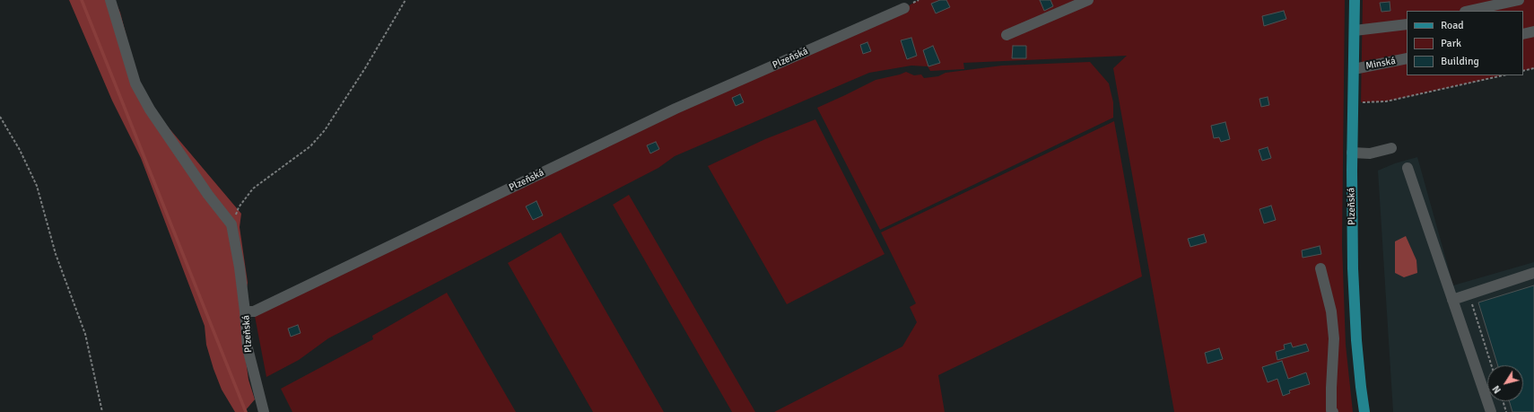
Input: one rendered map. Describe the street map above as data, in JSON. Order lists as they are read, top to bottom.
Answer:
{
  "streets": {
    "main road": ["Plzeňská"],
    "street": ["Minská"]
  },
  "crossings": [
    ["Plzeňská", "Minská"]
  ],
  "legend": ["Road", "Park", "Building"],
  "north": "bottom left"
}
